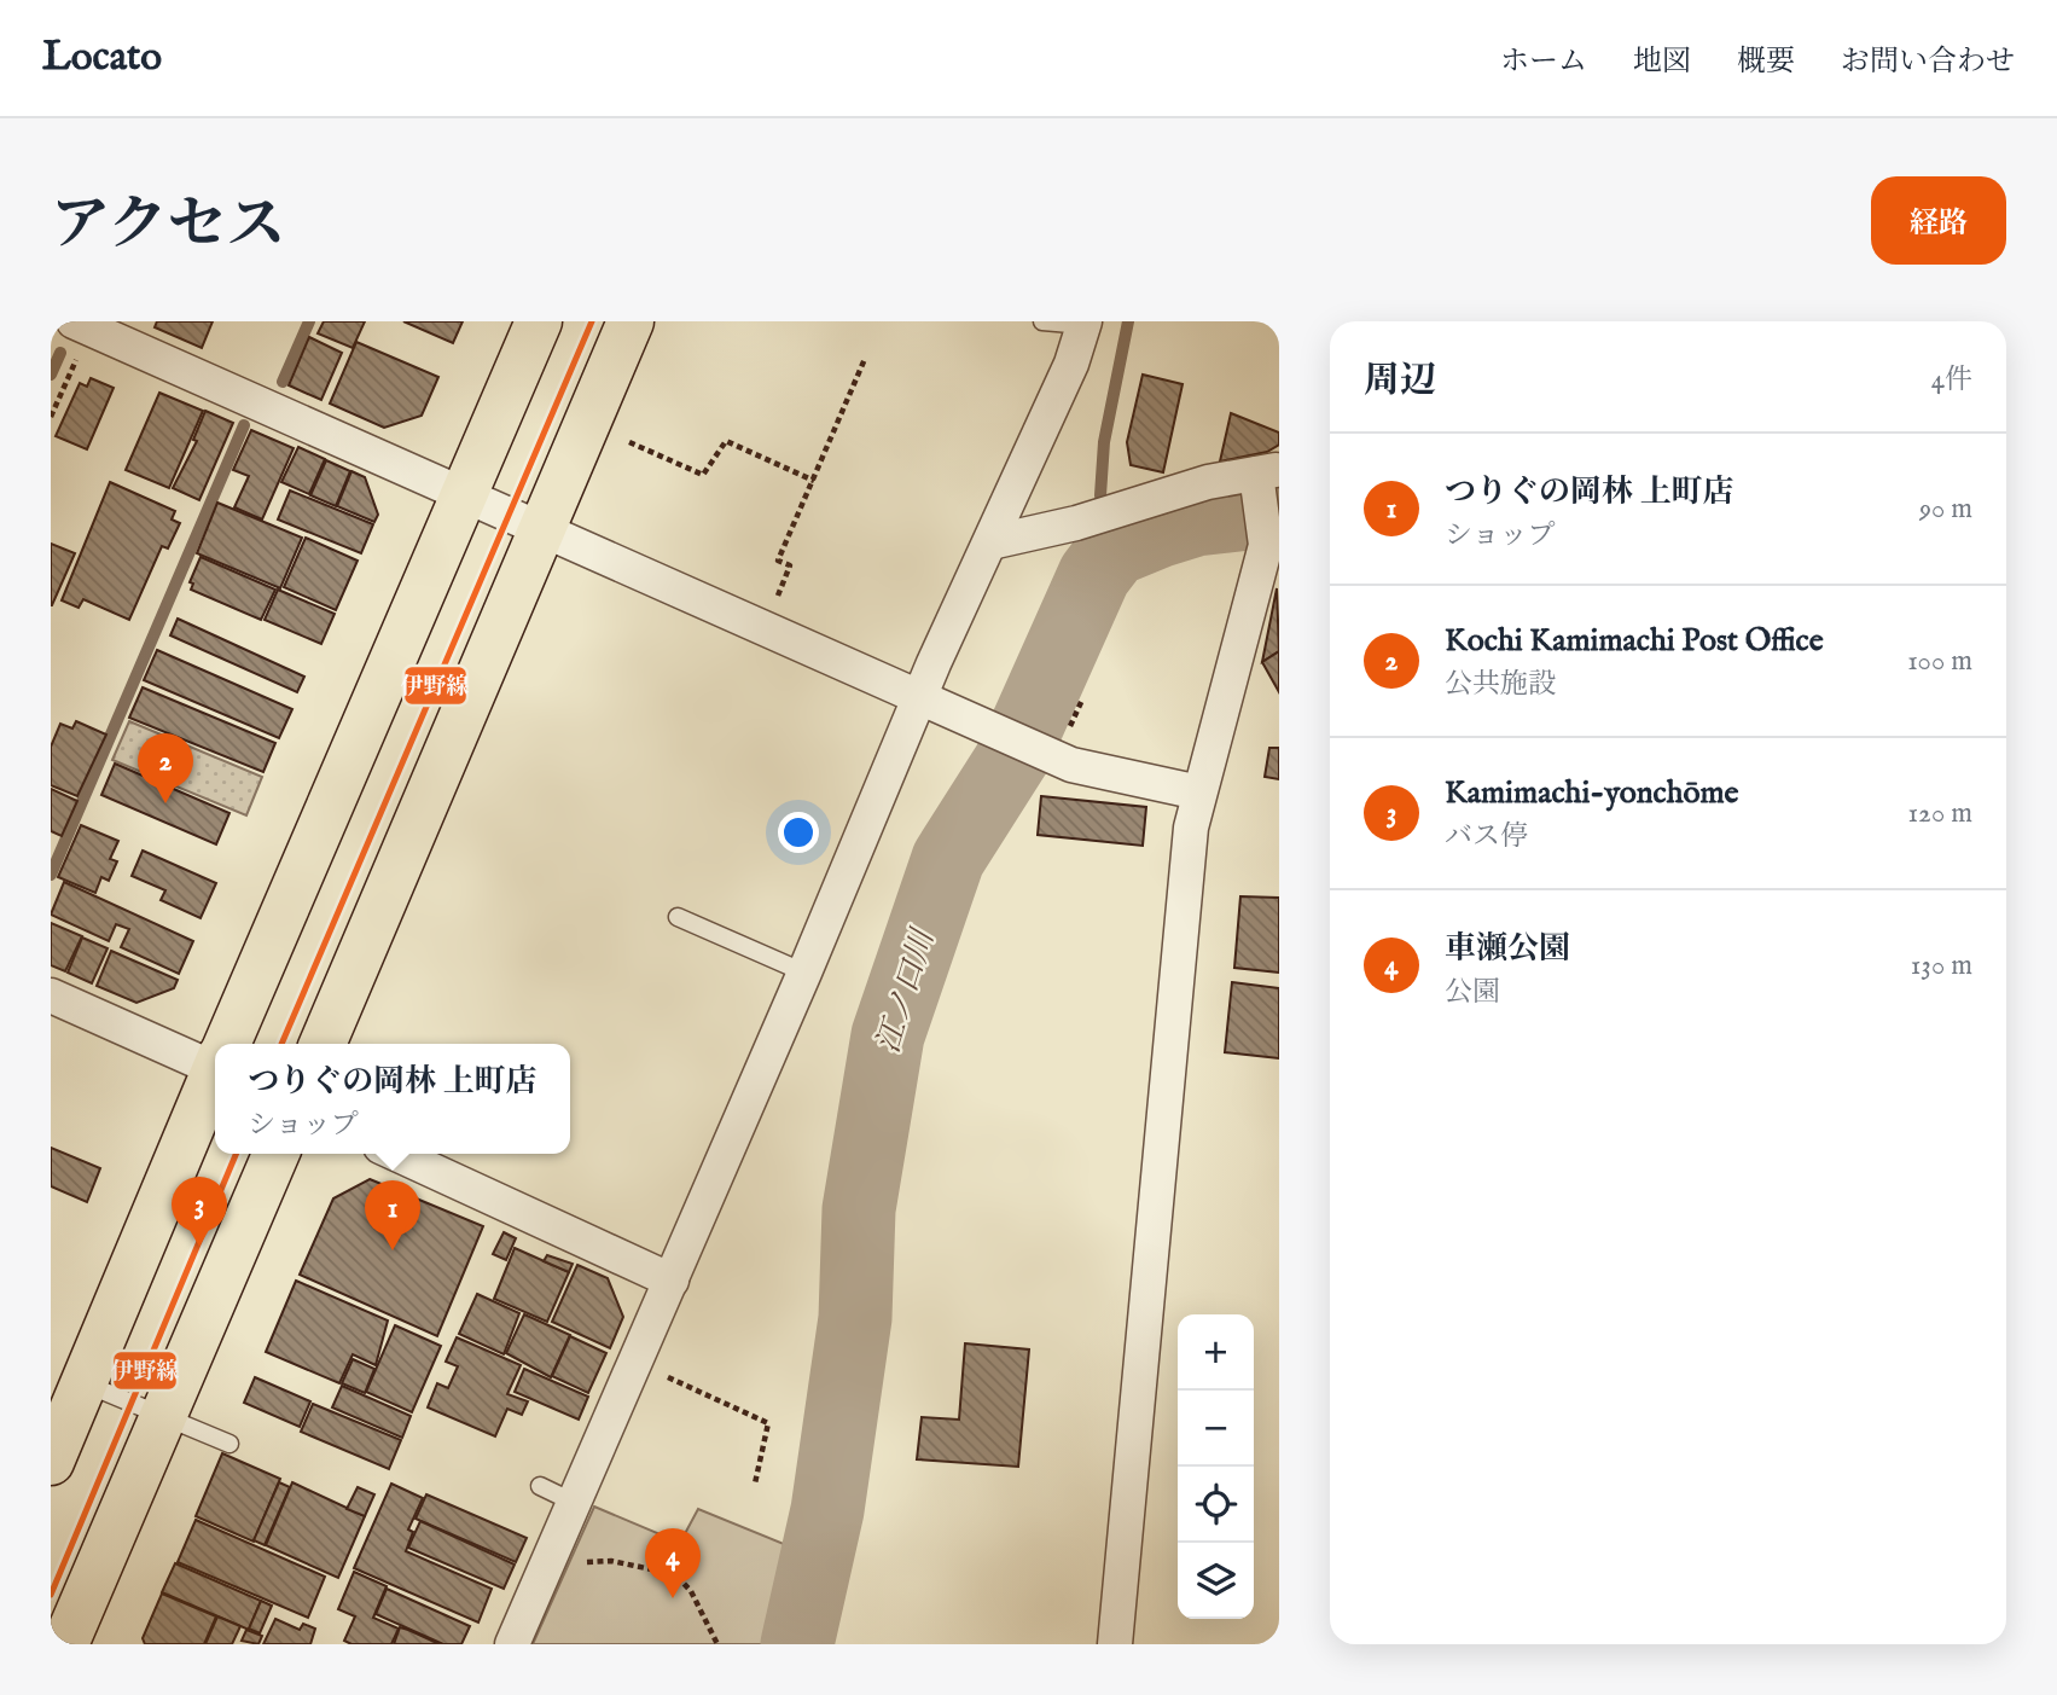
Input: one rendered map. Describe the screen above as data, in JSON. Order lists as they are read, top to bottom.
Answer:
{
  "water": ["江ノ口川"],
  "lines": ["transit line 伊野線"],
  "page": {
    "header": "Locato",
    "nav": [
      "ホーム",
      "地図",
      "概要",
      "お問い合わせ"
    ],
    "title": "アクセス",
    "buttons": "経路",
    "heading": ["周辺", "4件"],
    "list": [
      {
        "mark": "1",
        "name": "つりぐの岡林 上町店",
        "note": "ショップ",
        "value": "90 m"
      },
      {
        "mark": "2",
        "name": "Kochi Kamimachi Post Office",
        "note": "公共施設",
        "value": "100 m"
      },
      {
        "mark": "3",
        "name": "Kamimachi-yonchōme",
        "note": "バス停",
        "value": "120 m"
      },
      {
        "mark": "4",
        "name": "車瀬公園",
        "note": "公園",
        "value": "130 m"
      }
    ],
    "pins": [
      "2",
      "3",
      "1",
      "4"
    ],
    "popup": ["つりぐの岡林 上町店", "ショップ"],
    "map_buttons": ["+", "−"]
  }
}
